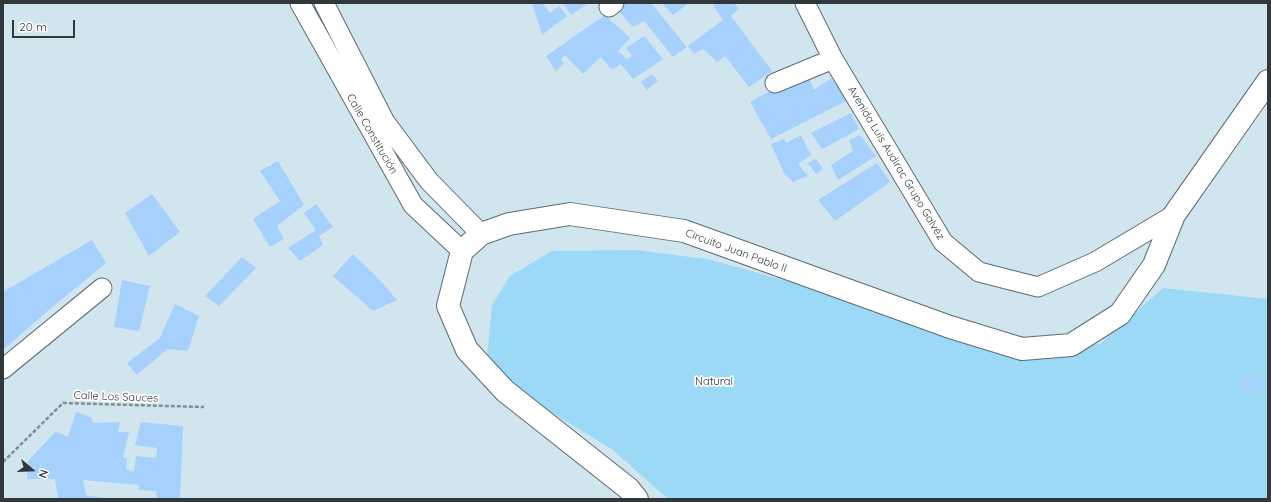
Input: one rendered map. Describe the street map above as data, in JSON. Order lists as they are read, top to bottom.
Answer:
{
  "streets": {
    "main road": ["Circuito Juan Pablo ll"],
    "street": ["Calle Constitución", "Avenida Luís Audirac Grupo Galvéz"],
    "path": ["Calle Los Sauces"]
  },
  "crossings": [
    ["Calle Constitución", "Circuito Juan Pablo ll"],
    ["Avenida Luís Audirac Grupo Galvéz", "Circuito Juan Pablo ll"]
  ],
  "parks": ["Natural"],
  "scale_bar": "20 m",
  "north": "right"
}
